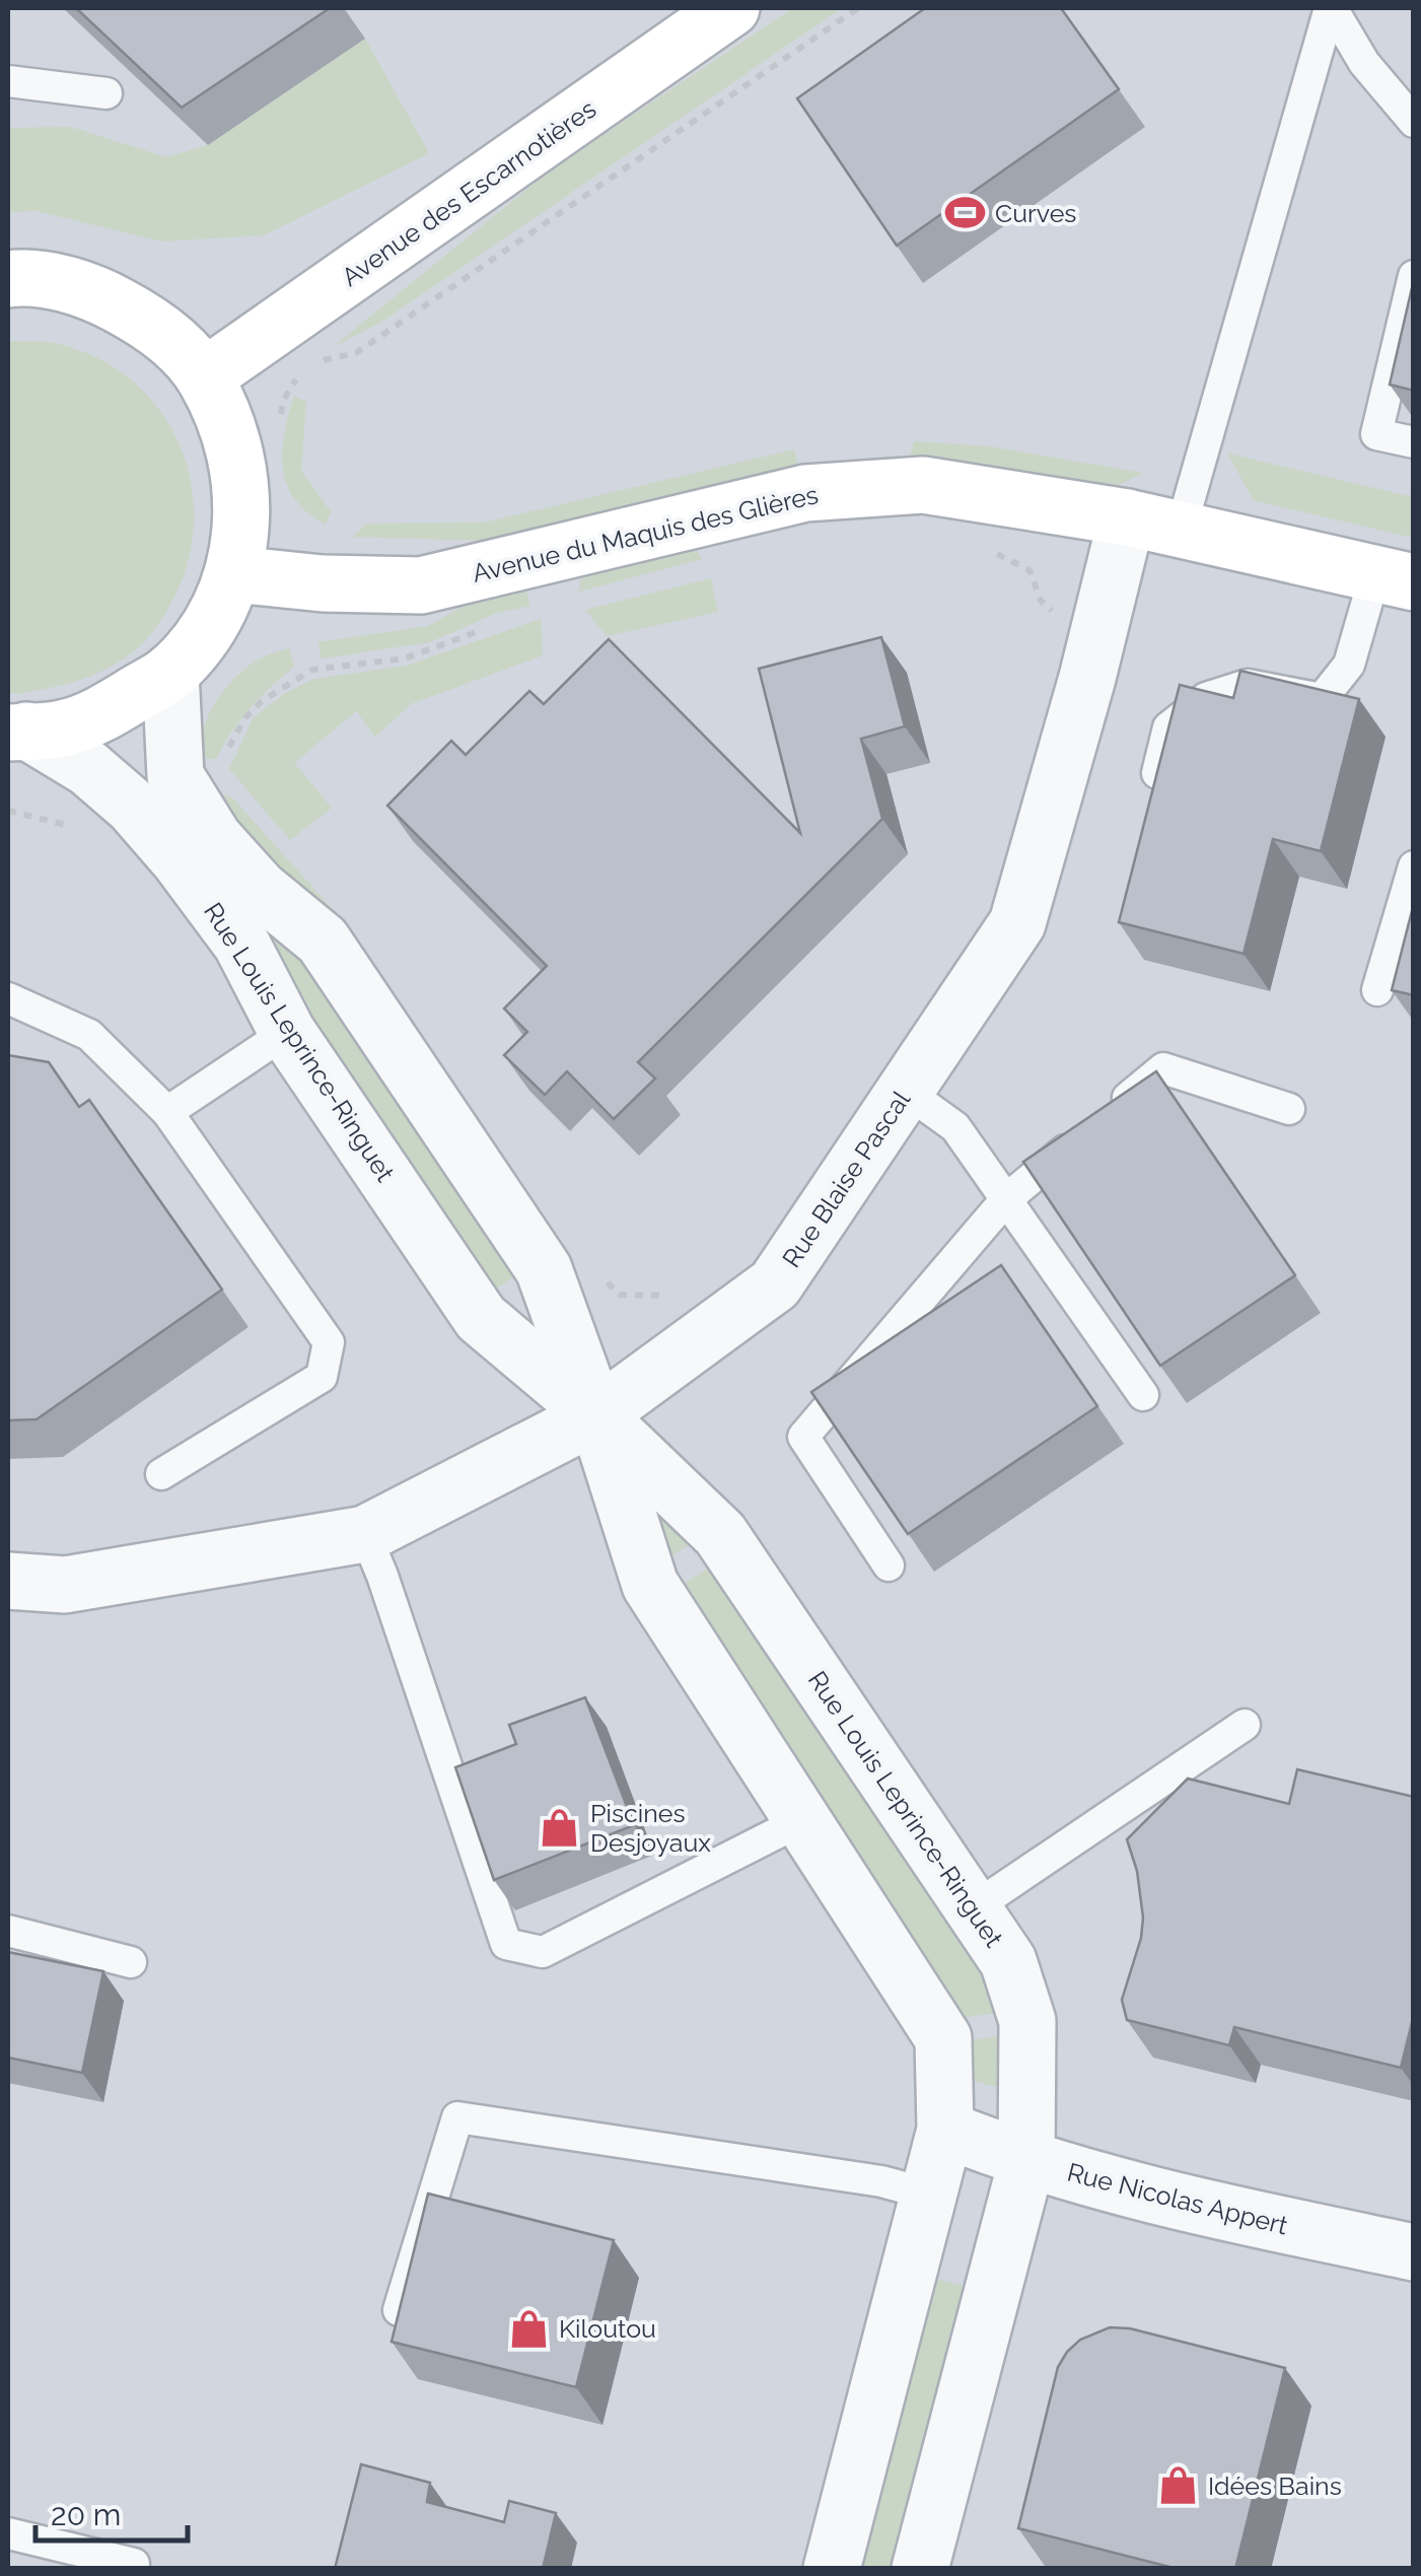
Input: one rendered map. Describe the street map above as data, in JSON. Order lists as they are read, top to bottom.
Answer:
{
  "streets": {
    "main road": ["Avenue des Escarnotières", "Avenue du Maquis des Glières"],
    "street": ["Rue Louis Leprince-Ringuet", "Rue Blaise Pascal", "Rue Nicolas Appert"]
  },
  "crossings": [
    ["Avenue du Maquis des Glières", "Rue Blaise Pascal"],
    ["Rue Louis Leprince-Ringuet", "Rue Blaise Pascal"],
    ["Rue Louis Leprince-Ringuet", "Rue Nicolas Appert"]
  ],
  "places": {
    "sports": ["Curves"],
    "shop": ["Piscines Desjoyaux", "Kiloutou", "Idées Bains"]
  },
  "scale_bar": "20 m"
}
